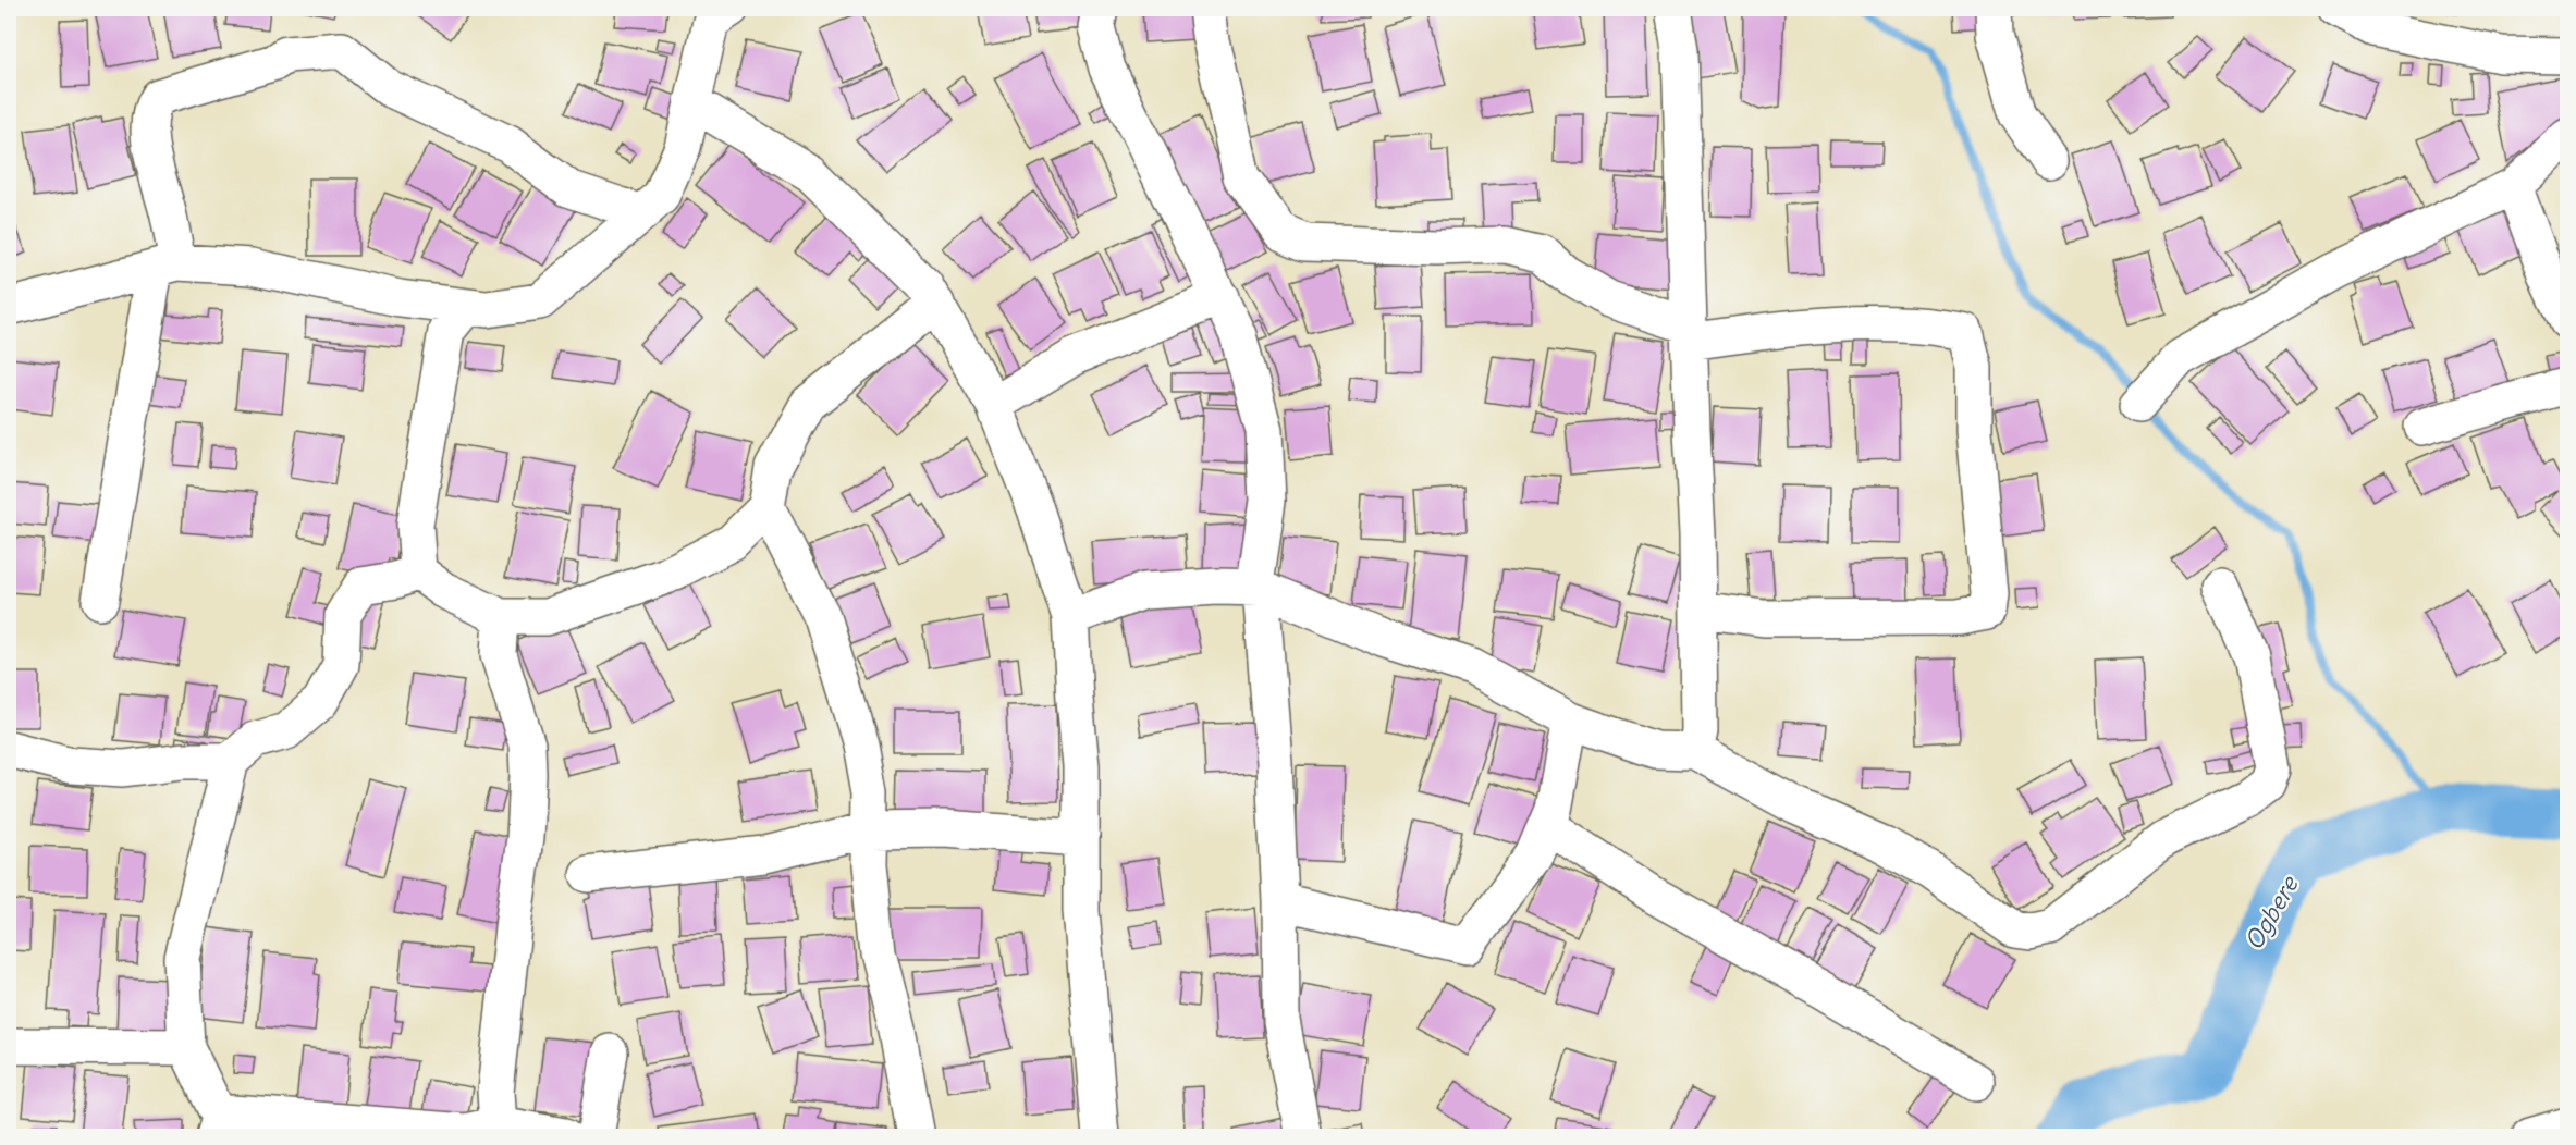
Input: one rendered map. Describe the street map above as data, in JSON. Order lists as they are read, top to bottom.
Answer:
{
  "water": ["Ogbere"]
}
